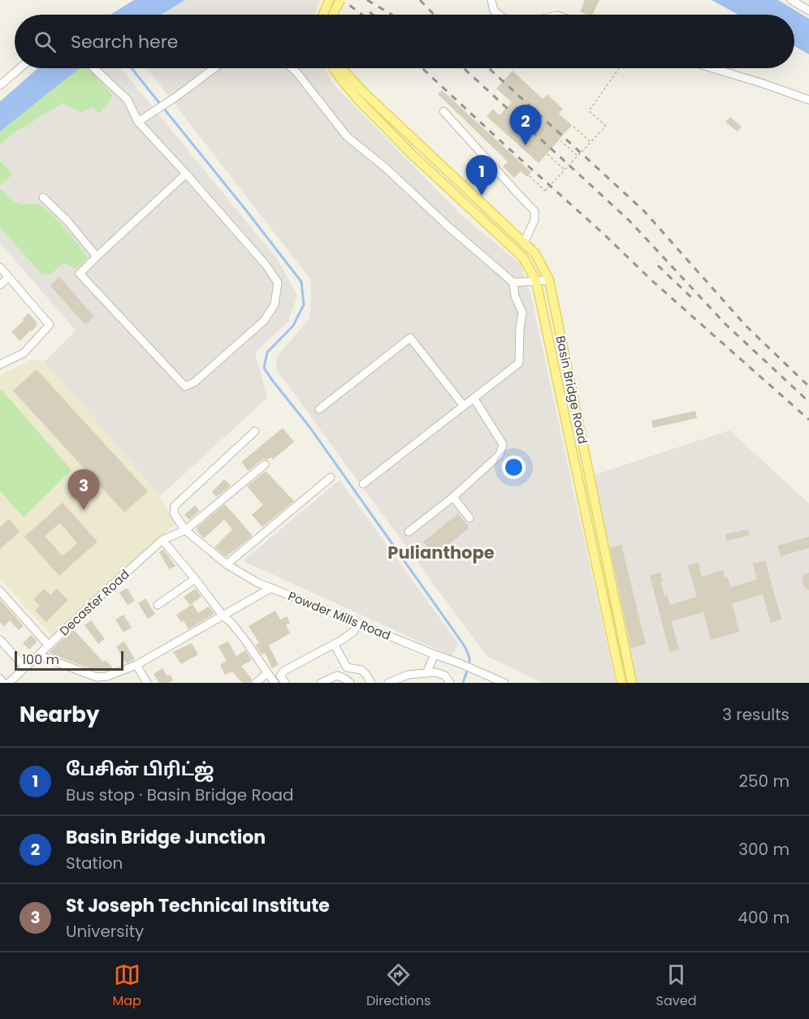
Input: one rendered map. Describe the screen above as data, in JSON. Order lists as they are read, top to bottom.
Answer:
{
  "streets": {
    "main road": ["Basin Bridge Road"],
    "street": ["Decaster Road", "Powder Mills Road"]
  },
  "crossings": [
    ["Decaster Road", "Powder Mills Road"]
  ],
  "districts": ["Pulianthope"],
  "scale_bar": "100 m",
  "page": {
    "search": "Search here",
    "pins": ["2", "1", "3"],
    "scale": "100 m",
    "heading": ["Nearby", "3 results"],
    "list": [
      {
        "mark": "1",
        "name": "பேசின் பிரிட்ஜ்",
        "note": "Bus stop · Basin Bridge Road",
        "value": "250 m"
      },
      {
        "mark": "2",
        "name": "Basin Bridge Junction",
        "note": "Station",
        "value": "300 m"
      },
      {
        "mark": "3",
        "name": "St Joseph Technical Institute",
        "note": "University",
        "value": "400 m"
      }
    ],
    "nav": ["Map", "Directions", "Saved"]
  }
}
